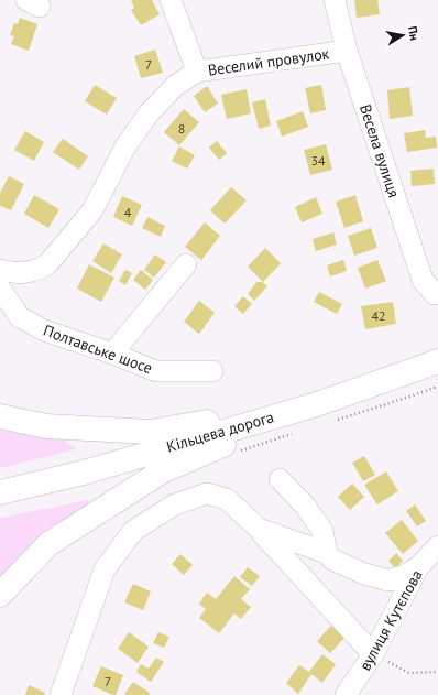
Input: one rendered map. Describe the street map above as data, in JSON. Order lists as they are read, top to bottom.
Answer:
{
  "streets": {
    "highway": ["Кільцева дорога"],
    "street": [
      "Веселий провулок",
      "Весела вулиця",
      "Полтавське шосе",
      "вулиця Кутєпова"
    ]
  },
  "crossings": [
    ["Веселий провулок", "Весела вулиця"]
  ],
  "house_numbers": [
    "7",
    "8",
    "34",
    "4",
    "42",
    "7"
  ],
  "north": "right"
}
